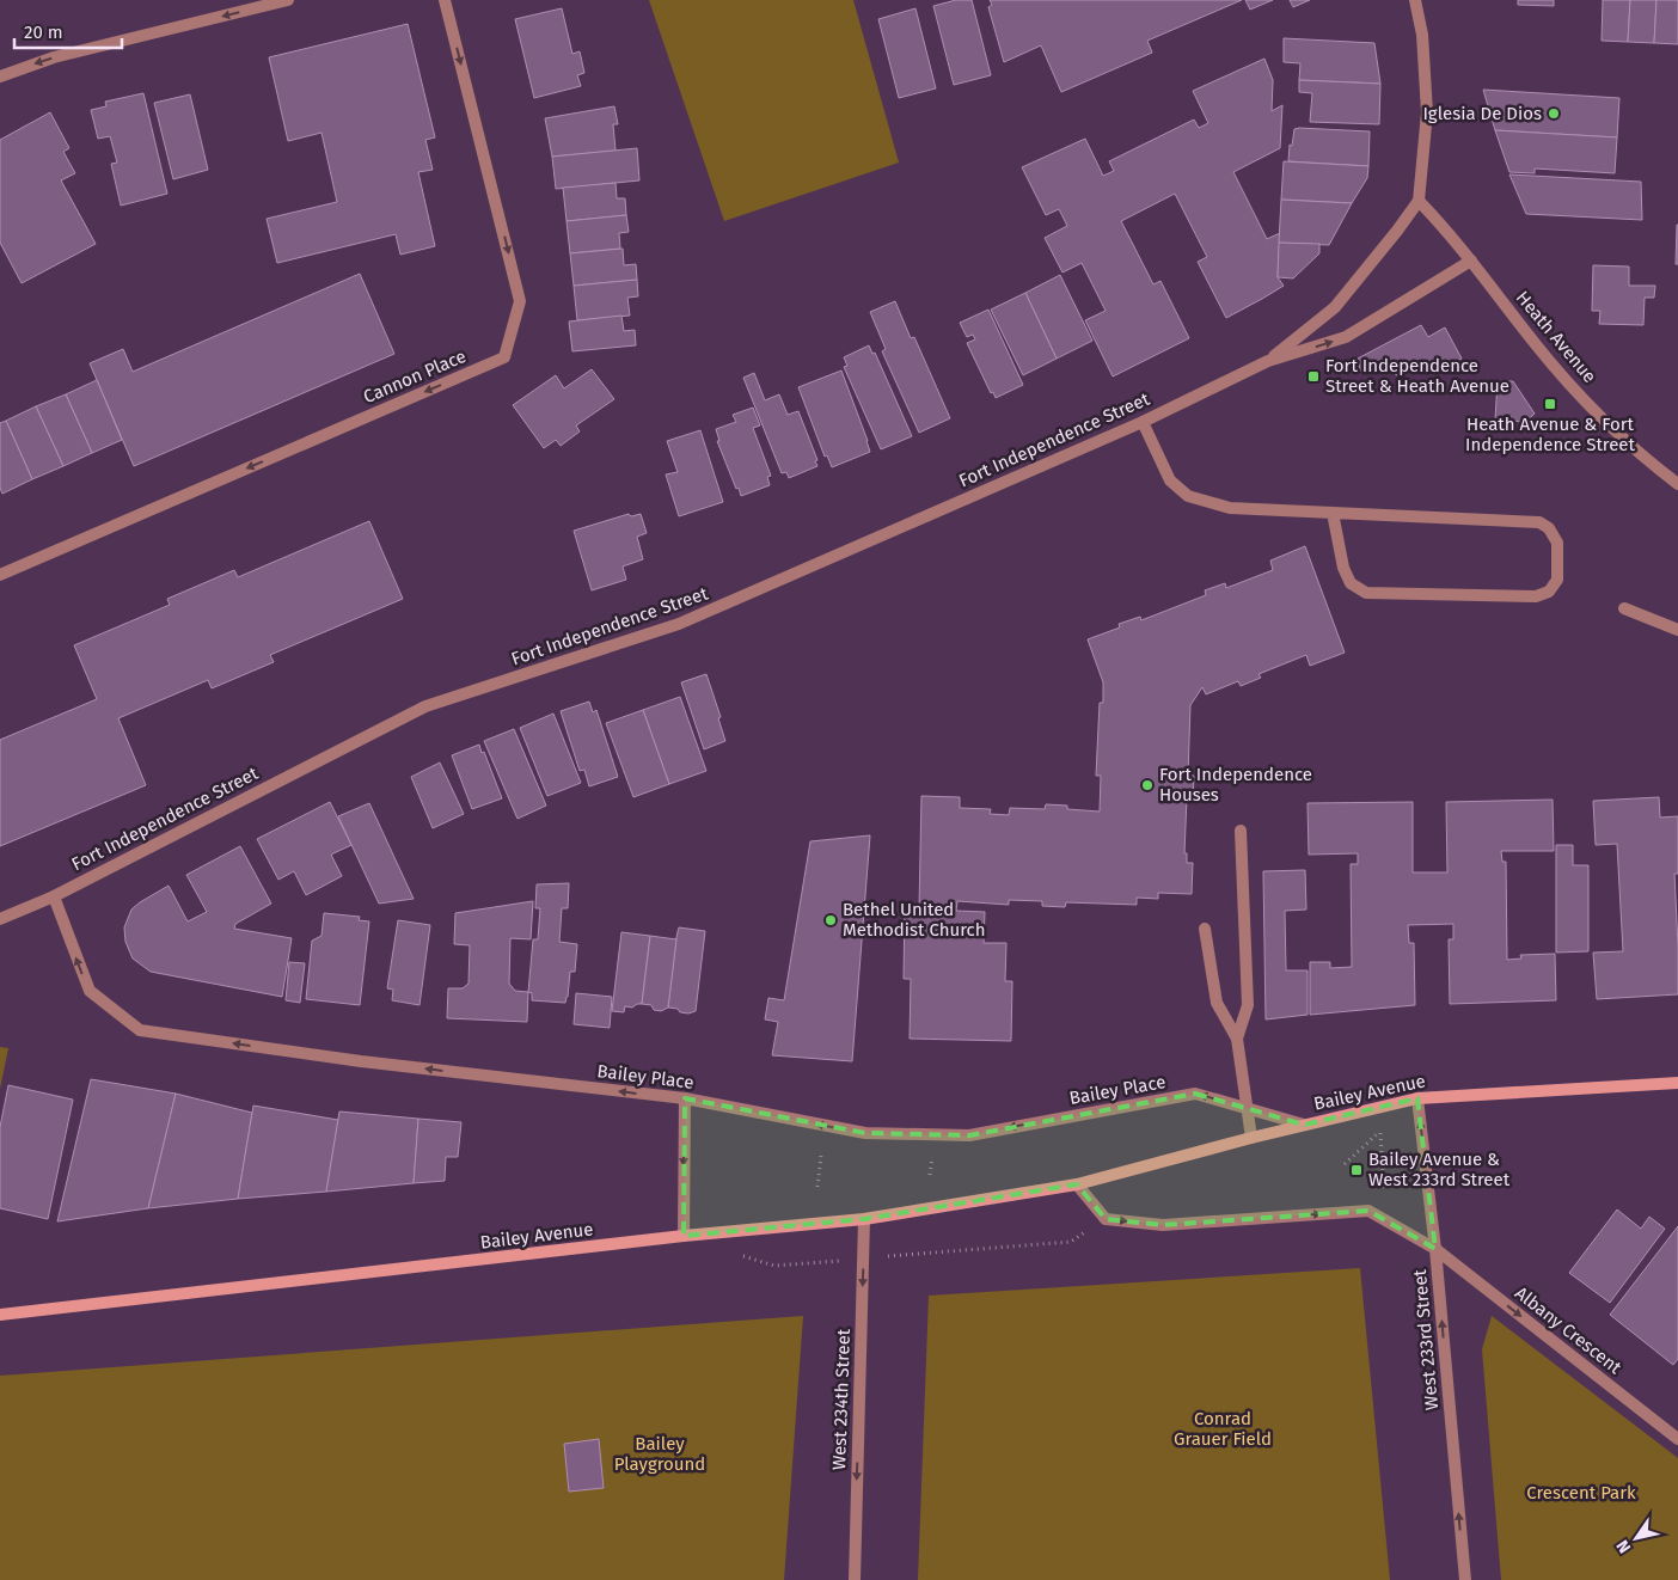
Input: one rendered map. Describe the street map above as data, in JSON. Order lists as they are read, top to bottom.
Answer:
{
  "streets": {
    "main road": ["Bailey Avenue"],
    "street": [
      "Heath Avenue",
      "Cannon Place",
      "Fort Independence Street",
      "Bailey Place",
      "Albany Crescent",
      "West 233rd Street",
      "West 234th Street"
    ]
  },
  "crossings": [
    ["Heath Avenue", "Fort Independence Street"],
    ["Fort Independence Street", "Bailey Place"],
    ["Bailey Place", "Bailey Avenue"],
    ["Bailey Avenue", "West 233rd Street"],
    ["Bailey Avenue", "West 234th Street"],
    ["Albany Crescent", "West 233rd Street"]
  ],
  "one_way": [
    "Bailey Place",
    "Albany Crescent",
    "West 233rd Street",
    "West 234th Street"
  ],
  "parks": ["Conrad Grauer Field", "Bailey Playground", "Crescent Park"],
  "places": {
    "other": ["Iglesia De Dios", "Fort Independence Houses", "Bethel United Methodist Church"],
    "transit": ["Fort Independence Street & Heath Avenue", "Heath Avenue & Fort Independence Street", "Bailey Avenue & West 233rd Street"]
  },
  "scale_bar": "20 m",
  "north": "bottom left"
}
